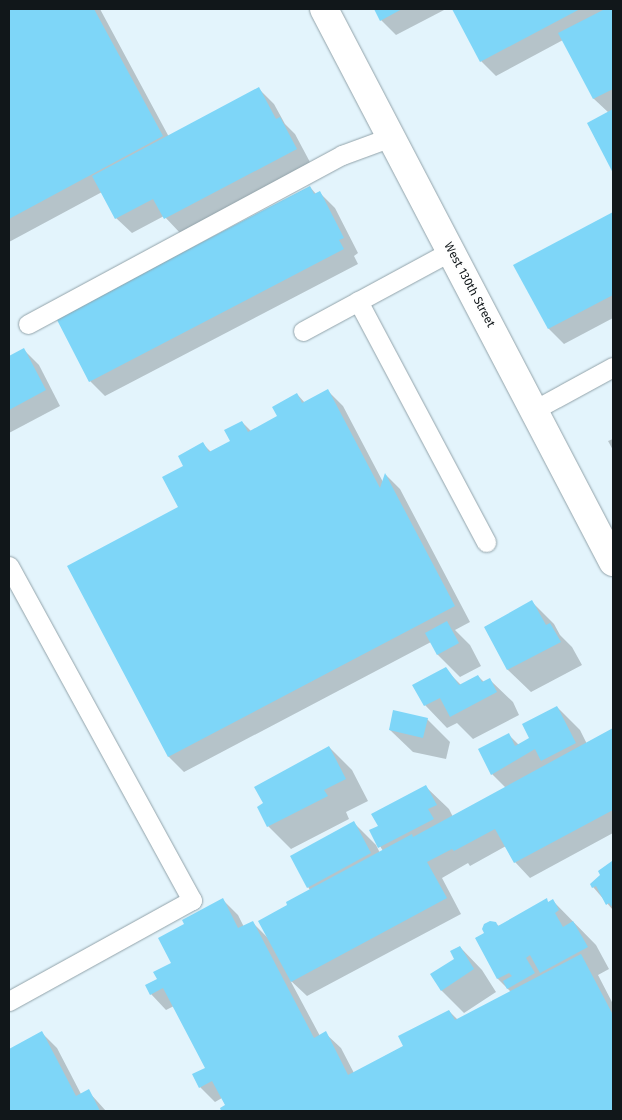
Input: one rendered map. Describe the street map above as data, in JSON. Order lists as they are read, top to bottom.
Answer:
{
  "streets": {
    "street": ["West 130th Street"]
  }
}
